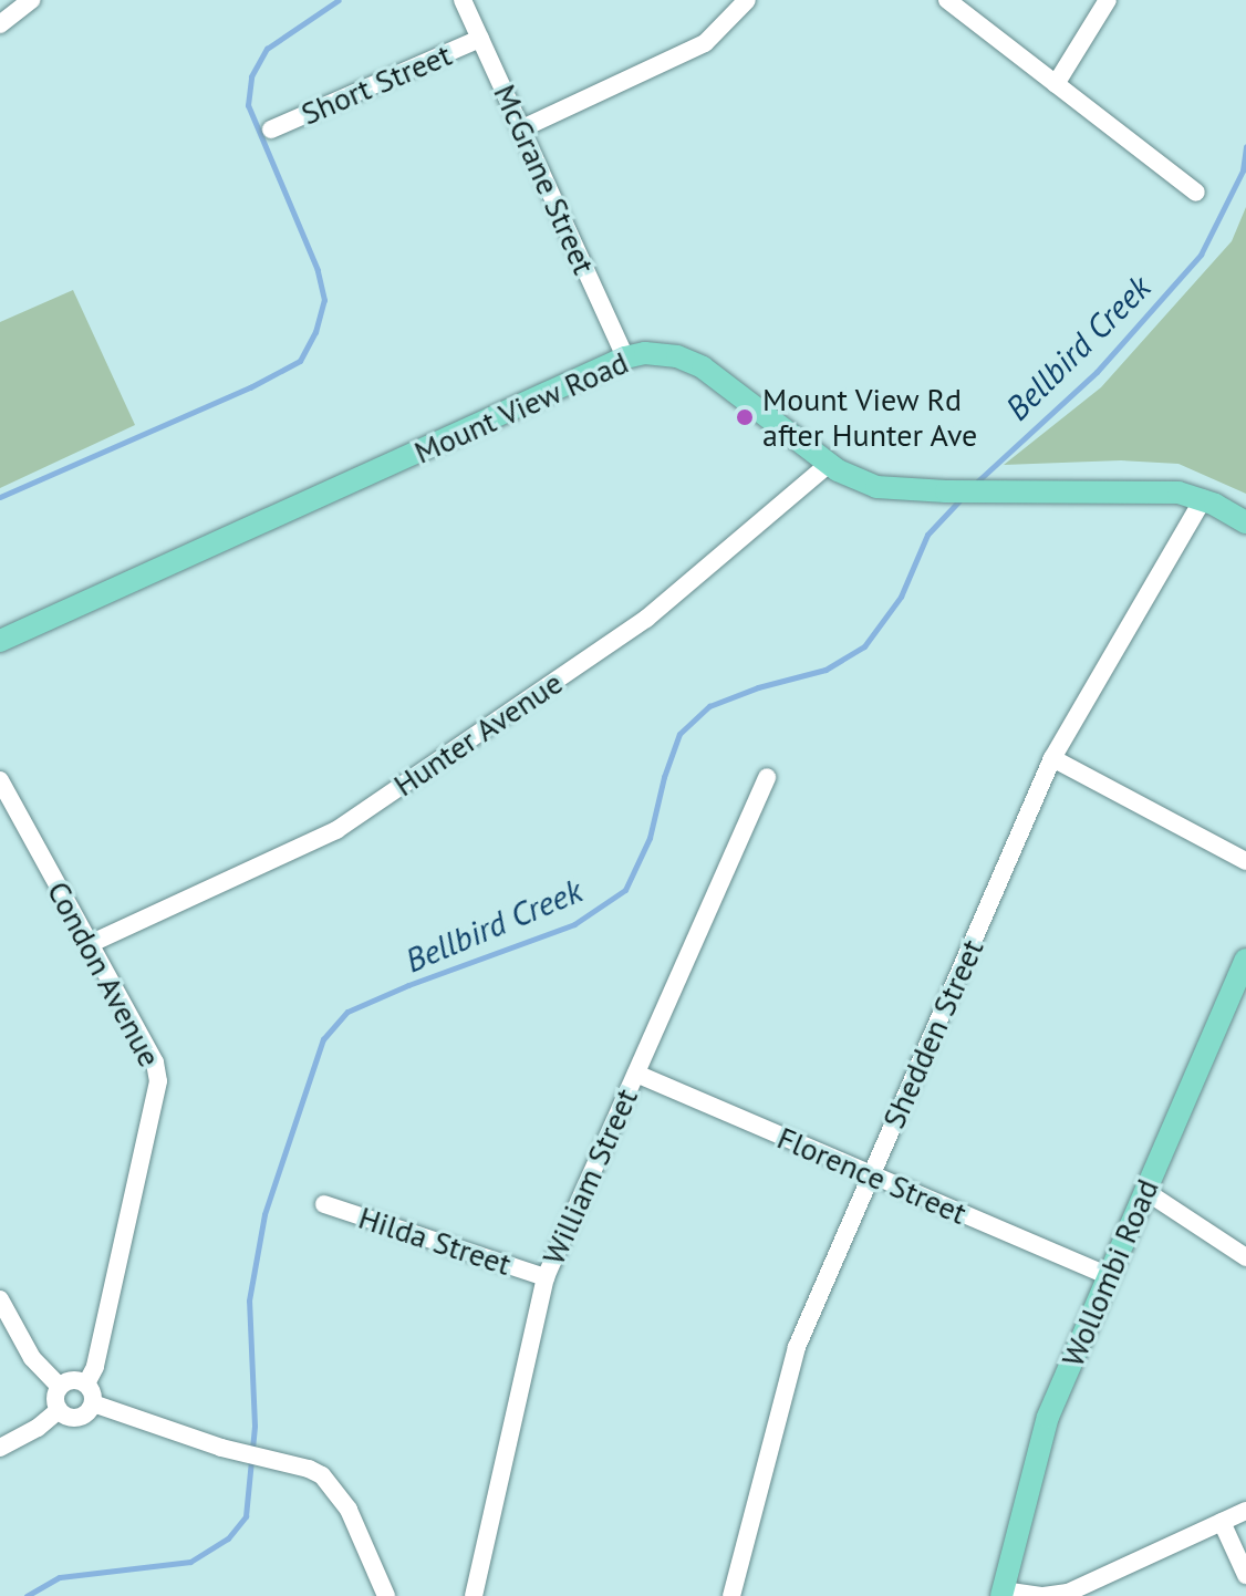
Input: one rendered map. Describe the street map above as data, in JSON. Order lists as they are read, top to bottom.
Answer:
{
  "streets": {
    "main road": ["Mount View Road", "Wollombi Road"],
    "street": [
      "Short Street",
      "McGrane Street",
      "Hunter Avenue",
      "Condon Avenue",
      "Shedden Street",
      "Florence Street",
      "William Street",
      "Hilda Street"
    ]
  },
  "crossings": [
    ["Short Street", "McGrane Street"],
    ["McGrane Street", "Mount View Road"],
    ["Mount View Road", "Hunter Avenue"],
    ["Mount View Road", "Shedden Street"],
    ["Hunter Avenue", "Condon Avenue"],
    ["Shedden Street", "Florence Street"],
    ["Florence Street", "William Street"],
    ["Florence Street", "Wollombi Road"],
    ["William Street", "Hilda Street"]
  ],
  "water": ["Bellbird Creek"],
  "places": ["Mount View Rd after Hunter Ave"]
}
